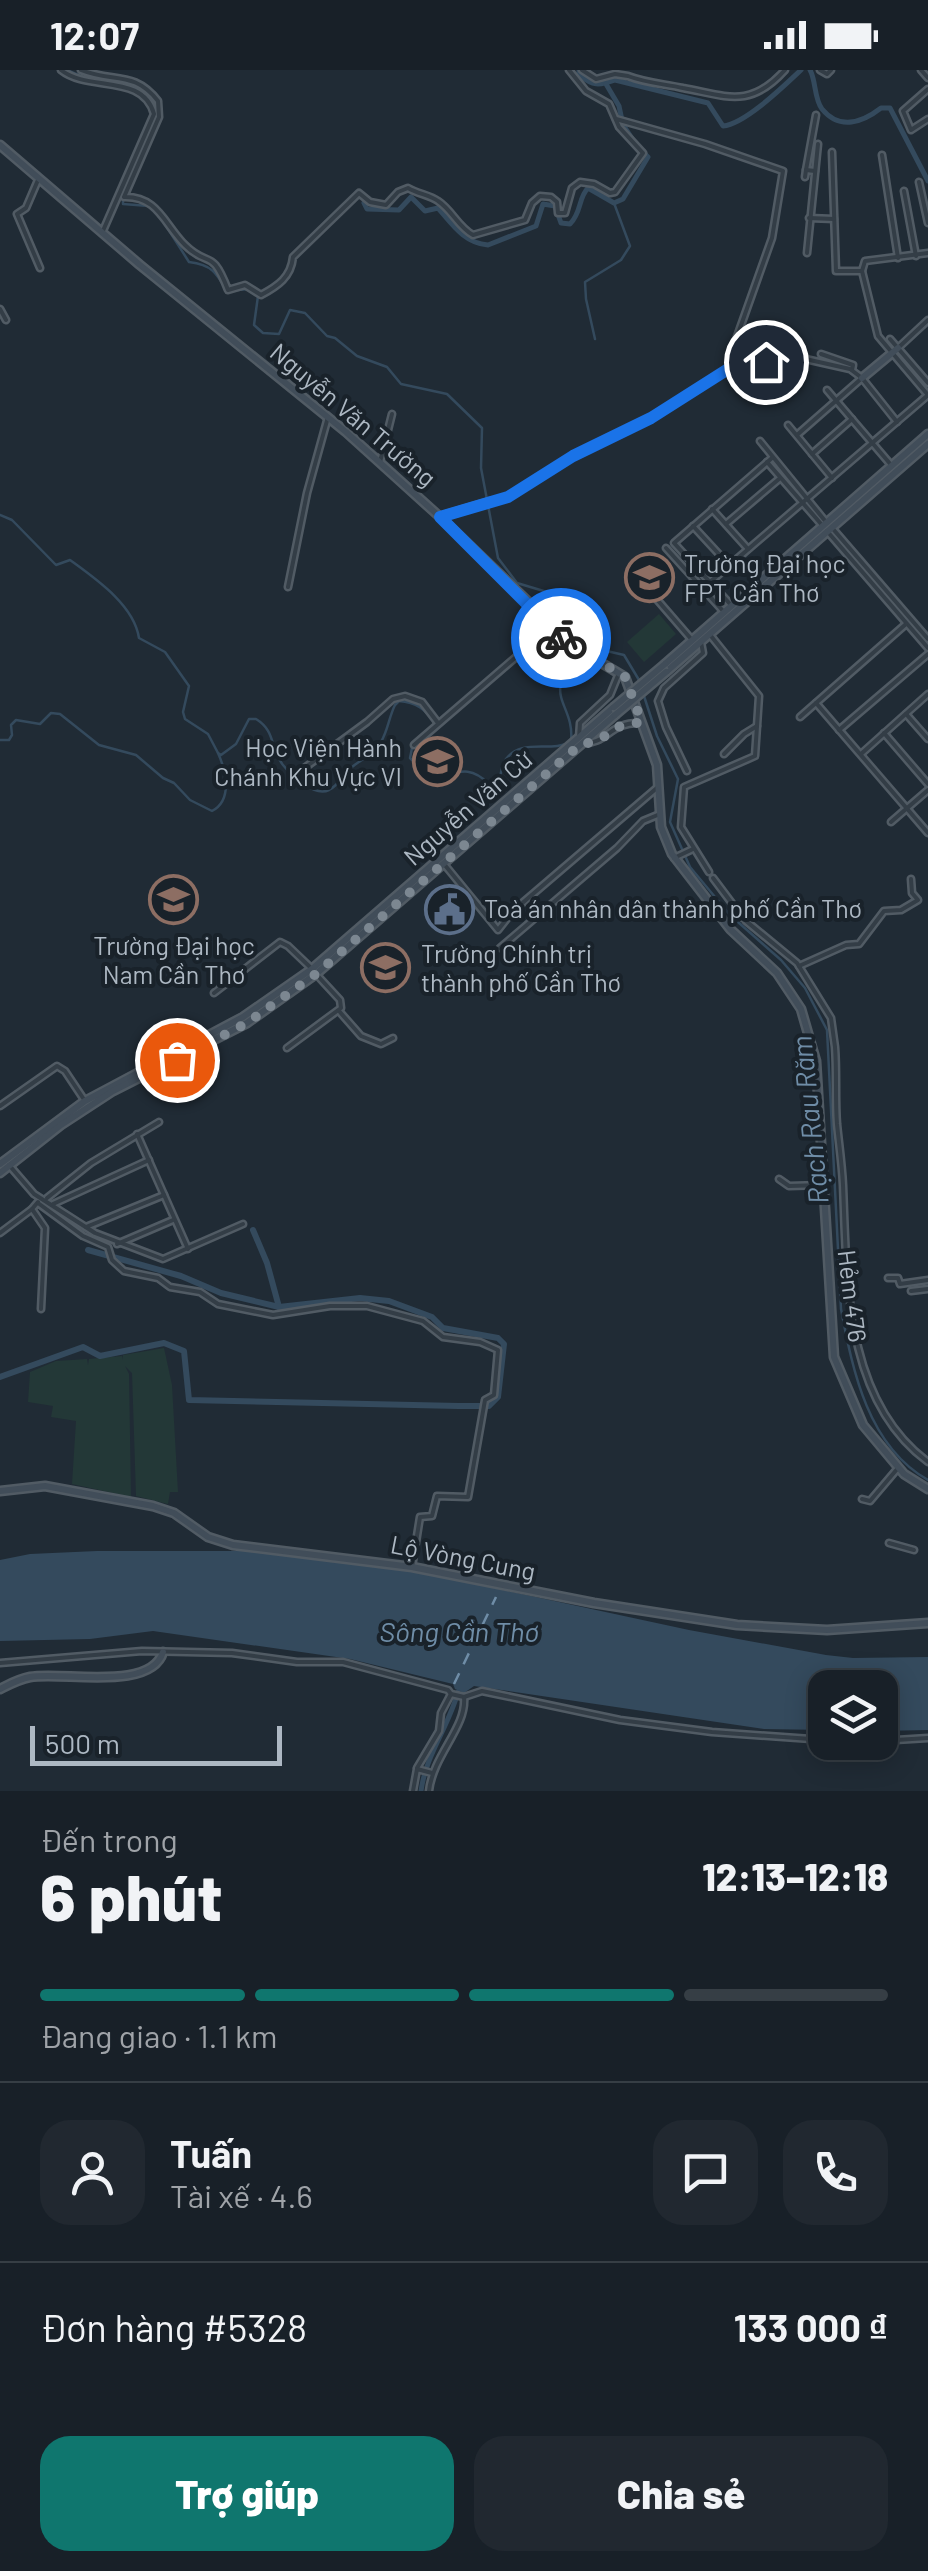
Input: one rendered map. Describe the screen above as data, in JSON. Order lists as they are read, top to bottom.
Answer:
{
  "streets": {
    "main road": ["Nguyễn Văn Trường", "Nguyễn Văn Cừ", "Lộ Vòng Cung"],
    "street": ["Hẻm 476"]
  },
  "water": ["Rạch Rau Răm", "Sông Cần Thơ"],
  "places": {
    "school or university": [
      "Trường Đại học FPT Cần Thơ",
      "Học Viện Hành Chánh Khu Vực VI",
      "Trường Đại học Nam Cần Thơ",
      "Trường Chính trị thành phố Cần Thơ"
    ],
    "public building": ["Toà án nhân dân thành phố Cần Thơ"]
  },
  "scale_bar": "500 m",
  "page": {
    "status": "12:07",
    "scale": "500 m",
    "heading": ["6 phút", "Đến trong", "12:13–12:18"],
    "panel": [
      "Tuấn",
      "Tài xế · 4.6",
      "Đơn hàng #5328",
      "133 000 ₫"
    ],
    "bar": "Đang giao · 1.1 km",
    "buttons": ["Trợ giúp", "Chia sẻ"]
  }
}
